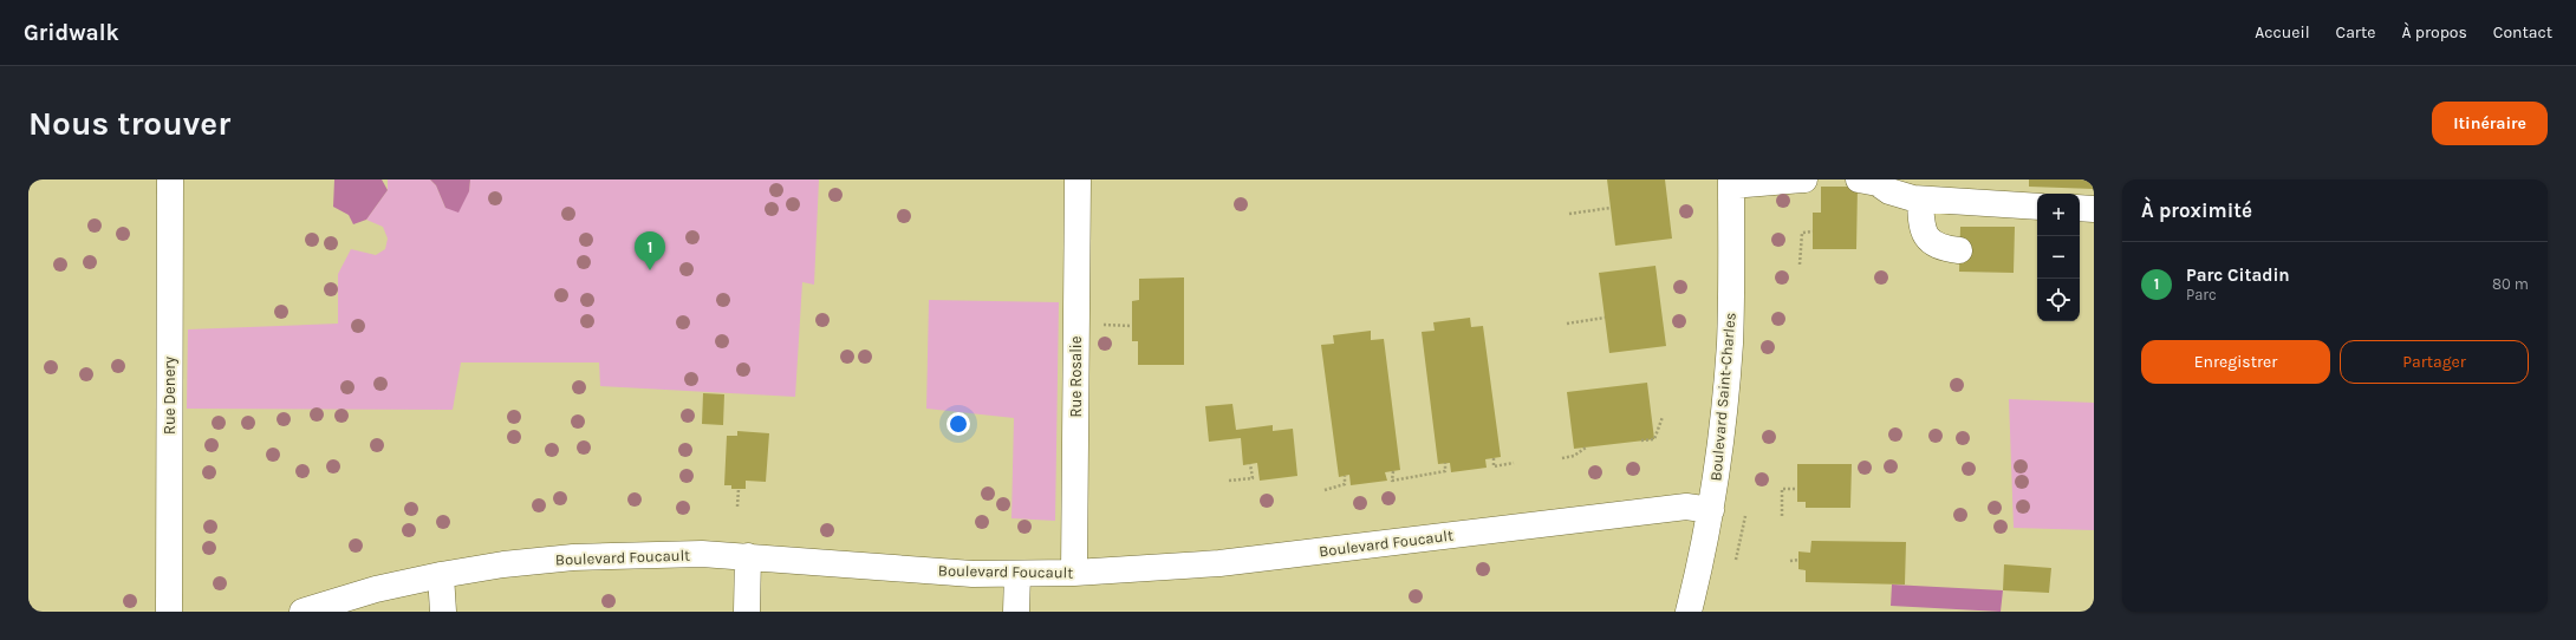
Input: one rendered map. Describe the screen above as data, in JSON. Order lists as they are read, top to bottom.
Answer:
{
  "streets": {
    "street": [
      "Rue Rosalie",
      "Rue Denery",
      "Boulevard Saint-Charles",
      "Boulevard Foucault"
    ]
  },
  "crossings": [
    ["Rue Rosalie", "Boulevard Foucault"],
    ["Boulevard Saint-Charles", "Boulevard Foucault"]
  ],
  "page": {
    "header": "Gridwalk",
    "nav": [
      "Accueil",
      "Carte",
      "À propos",
      "Contact"
    ],
    "buttons": [
      "Itinéraire",
      ["Enregistrer", "Partager"]
    ],
    "title": "Nous trouver",
    "heading": "À proximité",
    "map_buttons": ["+", "−"],
    "pins": "1",
    "list": [
      {
        "mark": "1",
        "name": "Parc Citadin",
        "note": "Parc",
        "value": "80 m"
      }
    ]
  }
}
